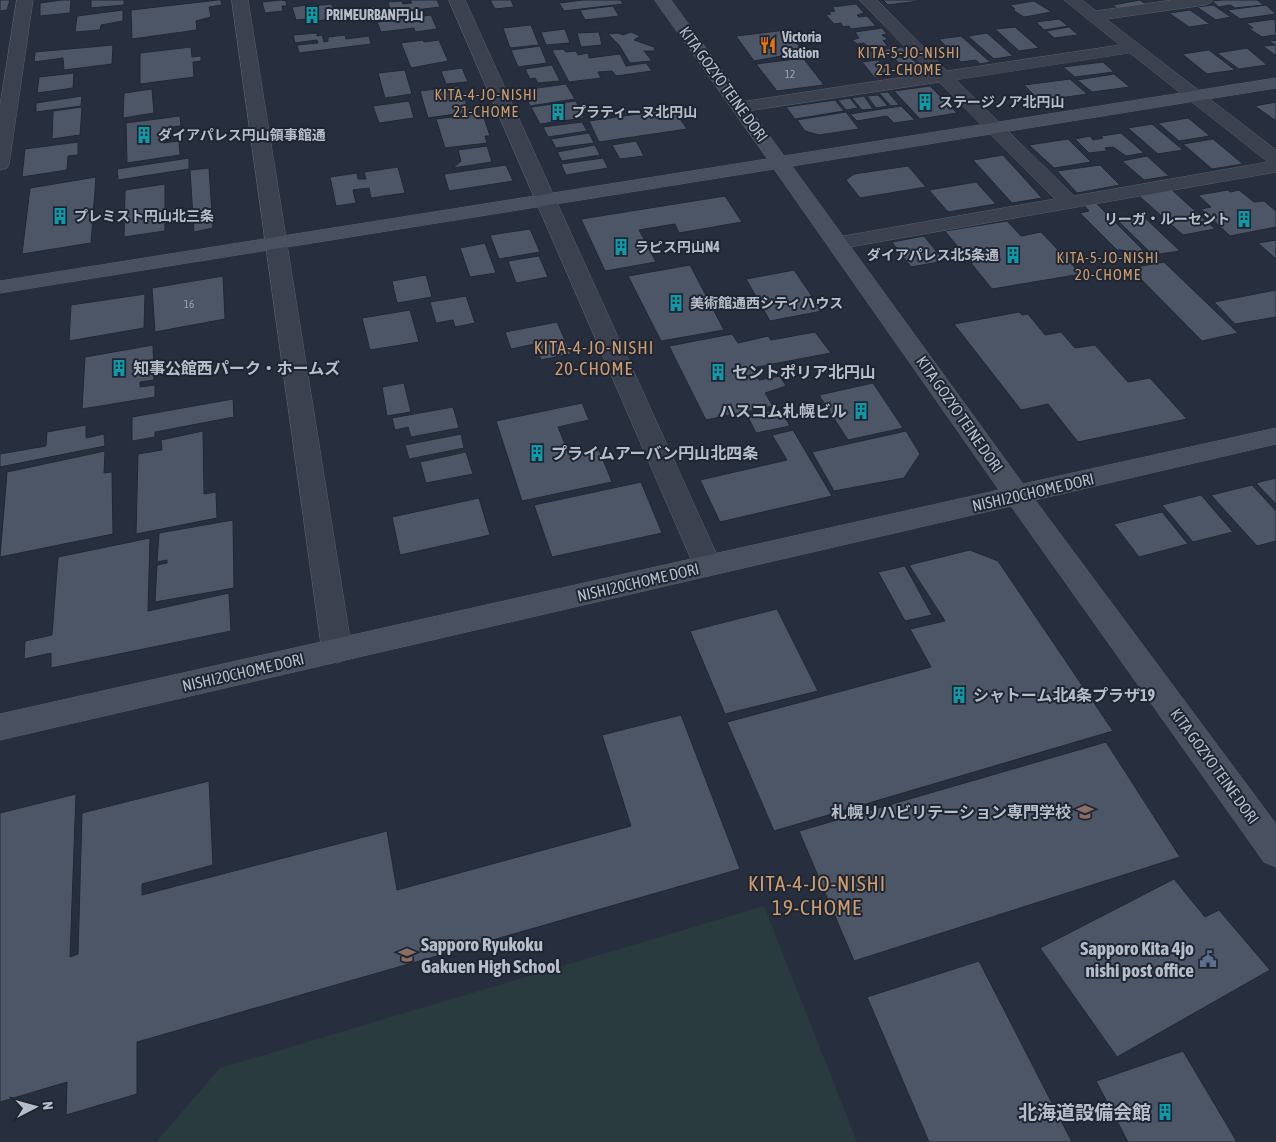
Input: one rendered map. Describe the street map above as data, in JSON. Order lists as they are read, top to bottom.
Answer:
{
  "streets": {
    "street": ["KITA GOZYO TEINE DORI", "NISHI20CHOME DORI"]
  },
  "crossings": [
    ["KITA GOZYO TEINE DORI", "NISHI20CHOME DORI"]
  ],
  "districts": [
    "KITA-5-JO-NISHI 21-CHOME",
    "KITA-4-JO-NISHI 21-CHOME",
    "KITA-5-JO-NISHI 20-CHOME",
    "KITA-4-JO-NISHI 20-CHOME",
    "KITA-4-JO-NISHI 19-CHOME"
  ],
  "places": {
    "building": [
      "PRIMEURBAN円山",
      "ステージノア北円山",
      "プラティーヌ北円山",
      "ダイアパレス円山領事館通",
      "プレミスト円山北三条",
      "リーガ・ルーセント",
      "ラピス円山N4",
      "ダイアパレス北5条通",
      "美術館通西シティハウス",
      "知事公館西パーク・ホームズ",
      "セントポリア北円山",
      "ハスコム札幌ビル",
      "プライムアーバン円山北四条",
      "シャトーム北4条プラザ19",
      "北海道設備会館"
    ],
    "restaurant": ["Victoria Station"],
    "school or university": ["札幌リハビリテーション専門学校", "Sapporo Ryukoku Gakuen High School"],
    "public building": ["Sapporo Kita 4jo nishi post office"]
  },
  "house_numbers": ["12", "16"],
  "north": "right"
}
